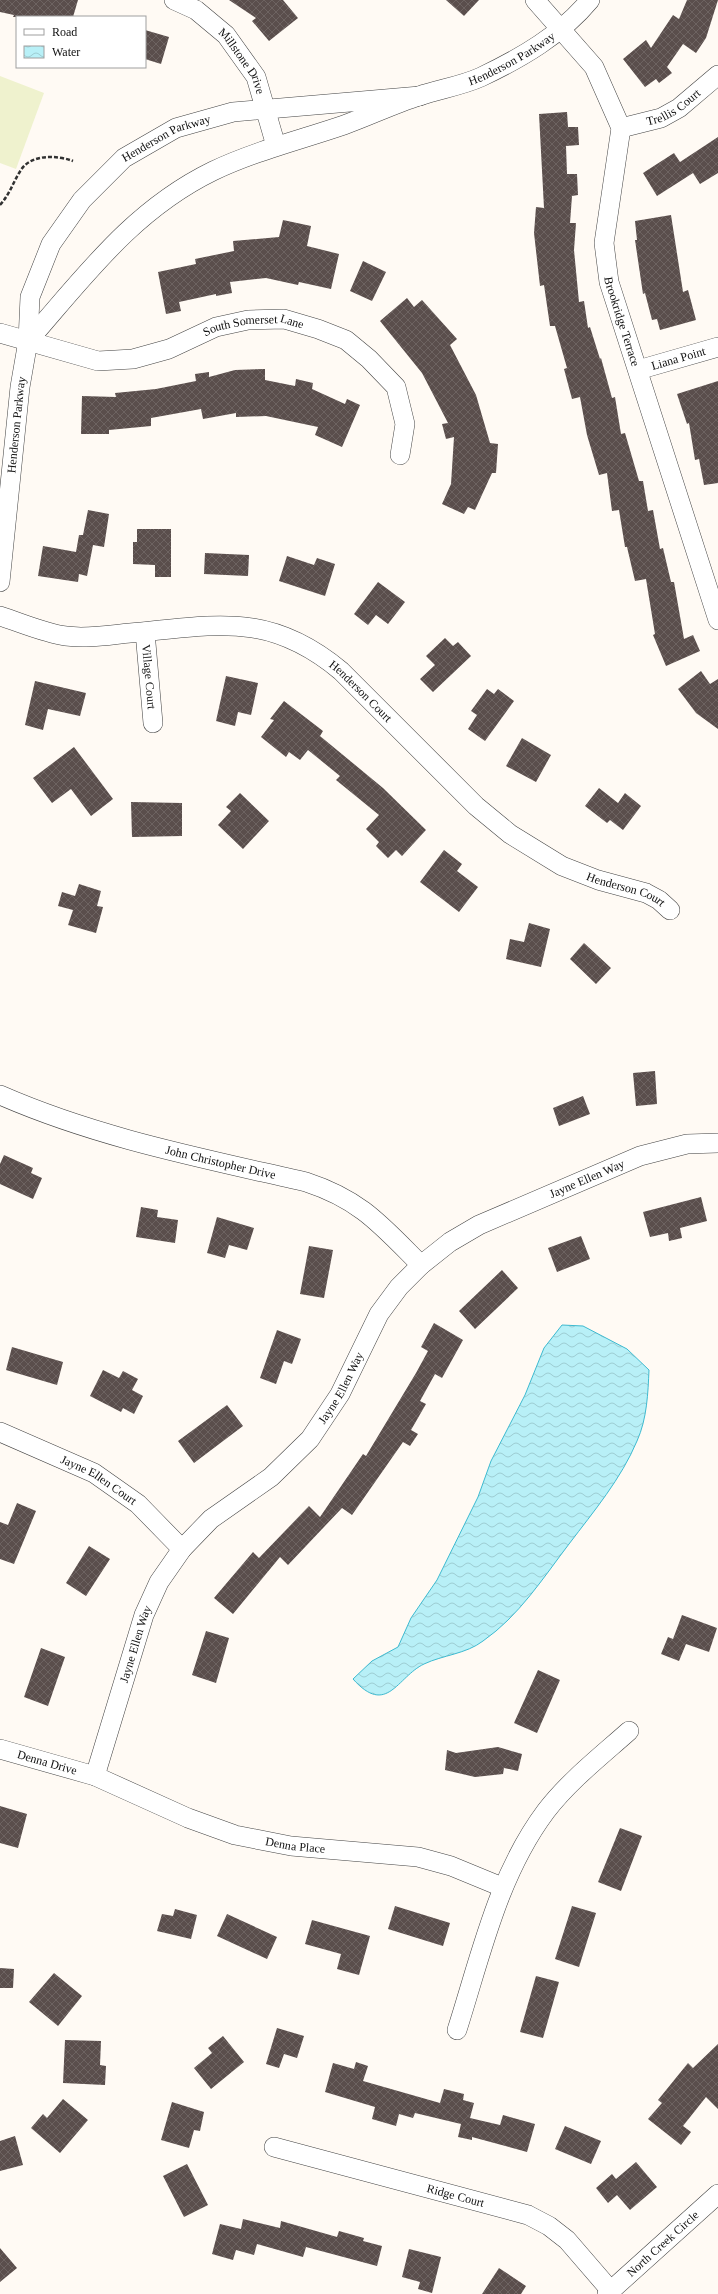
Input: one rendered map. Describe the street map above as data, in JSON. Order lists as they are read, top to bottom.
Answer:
{
  "streets": {
    "street": [
      "Henderson Parkway",
      "Millstone Drive",
      "Trellis Court",
      "Brookridge Terrace",
      "South Somerset Lane",
      "Liana Point",
      "Village Court",
      "Henderson Court",
      "John Christopher Drive",
      "Jayne Ellen Way",
      "Jayne Ellen Court",
      "Denna Drive",
      "Denna Place",
      "Ridge Court",
      "North Creek Circle"
    ]
  },
  "crossings": [
    ["Henderson Parkway", "Millstone Drive"],
    ["Henderson Parkway", "South Somerset Lane"],
    ["Trellis Court", "Brookridge Terrace"],
    ["Brookridge Terrace", "Liana Point"],
    ["Village Court", "Henderson Court"],
    ["John Christopher Drive", "Jayne Ellen Way"],
    ["Jayne Ellen Way", "Jayne Ellen Court"],
    ["Jayne Ellen Way", "Denna Drive"],
    ["Jayne Ellen Way", "Denna Place"],
    ["Denna Drive", "Denna Place"],
    ["Ridge Court", "North Creek Circle"]
  ],
  "legend": ["Road", "Water"]
}
